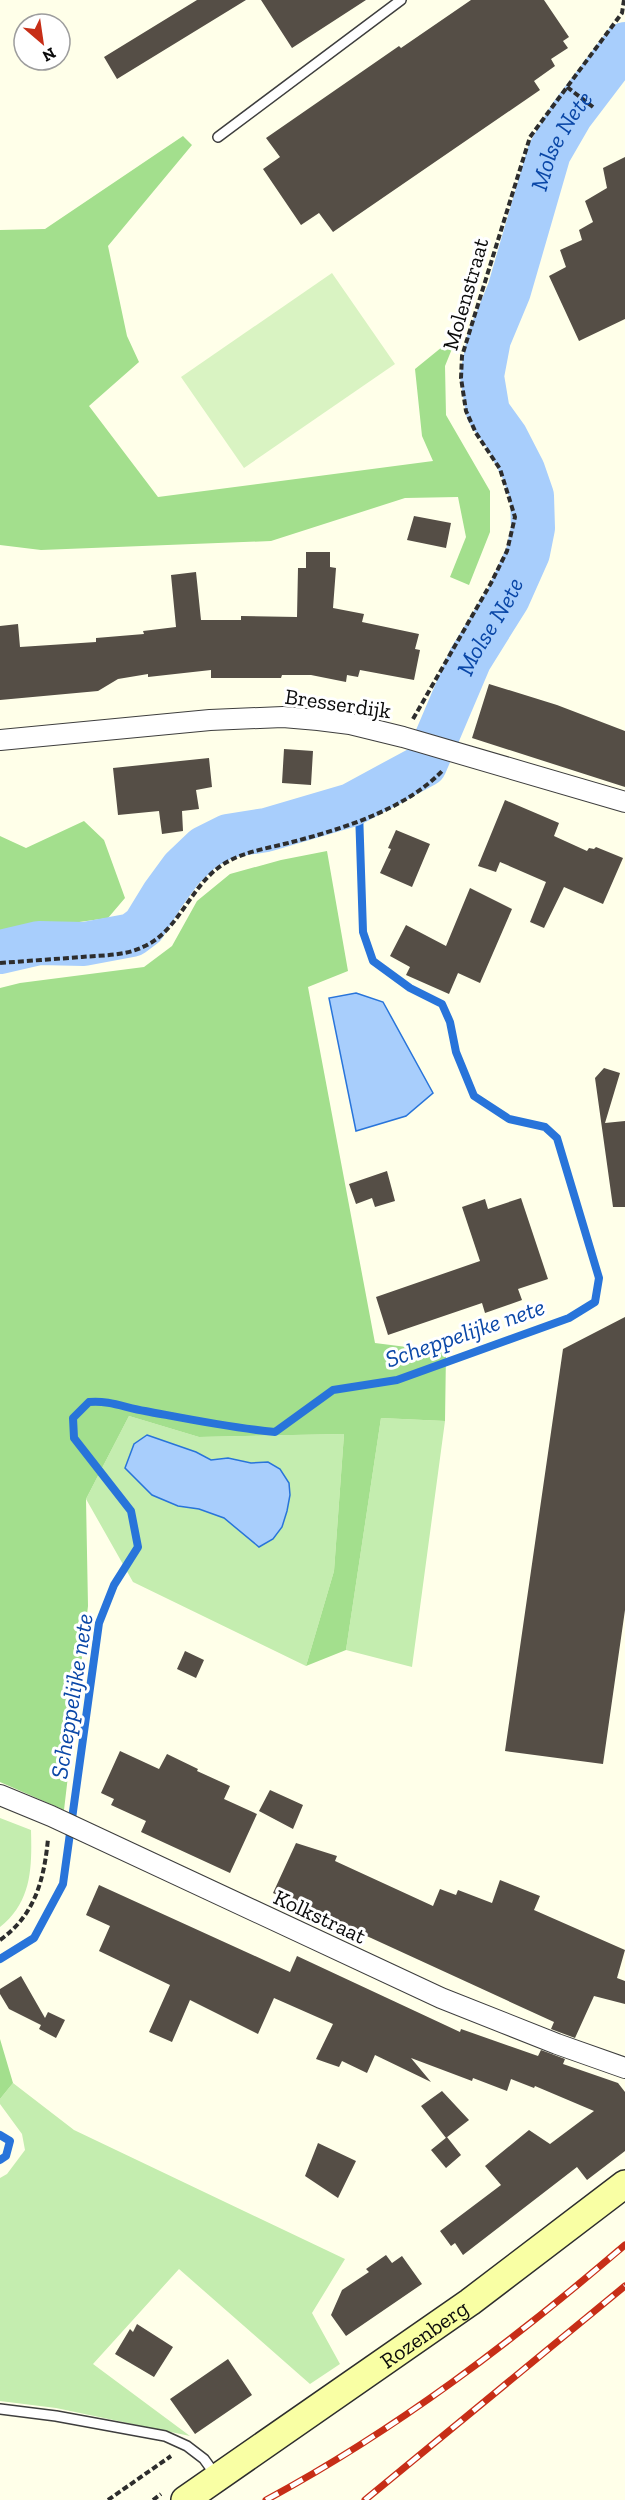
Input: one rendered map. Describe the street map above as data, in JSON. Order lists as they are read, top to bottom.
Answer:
{
  "streets": {
    "street": ["Bresserdijk", "Kolkstraat", "Rozenberg"],
    "path": ["Molenstraat"]
  },
  "crossings": [
    ["Molenstraat", "Bresserdijk"]
  ],
  "water": ["Molse Nete", "Scheppelijke nete"],
  "north": "bottom right"
}
